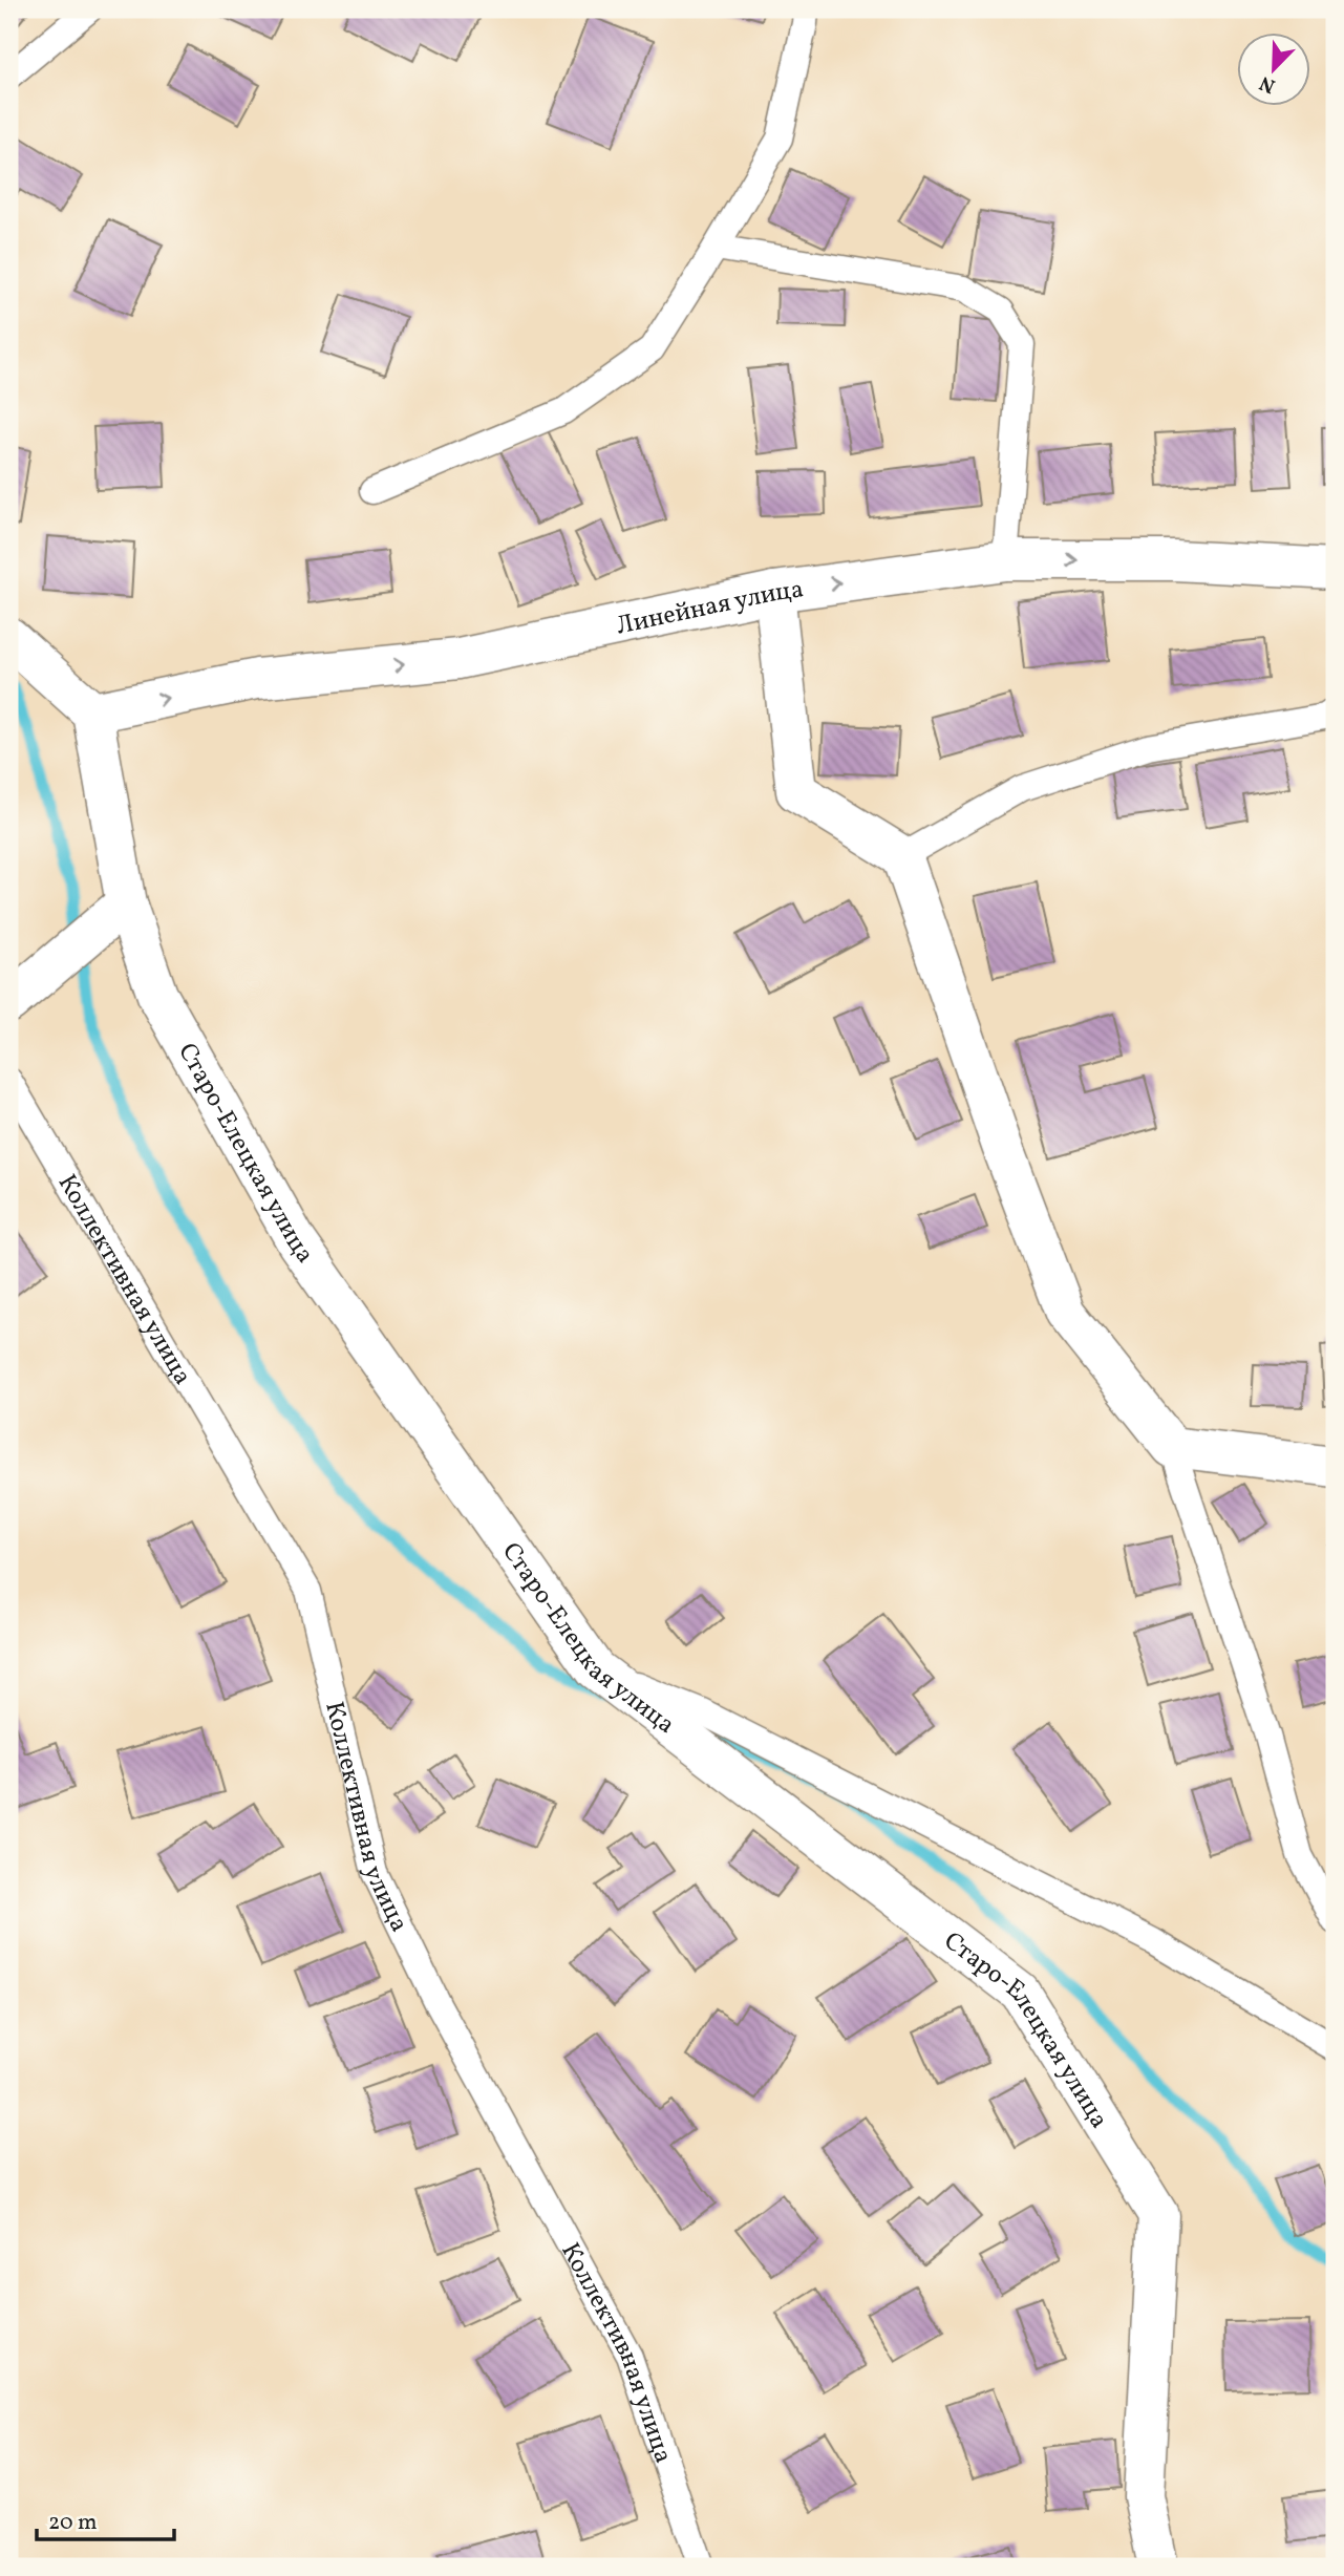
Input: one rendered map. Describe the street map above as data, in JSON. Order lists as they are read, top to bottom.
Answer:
{
  "streets": {
    "street": ["Линейная улица", "Старо-Елецкая улица"],
    "lane": ["Коллективная улица"]
  },
  "crossings": [
    ["Линейная улица", "Старо-Елецкая улица"]
  ],
  "one_way": ["Линейная улица"],
  "scale_bar": "20 m",
  "north": "bottom left"
}
